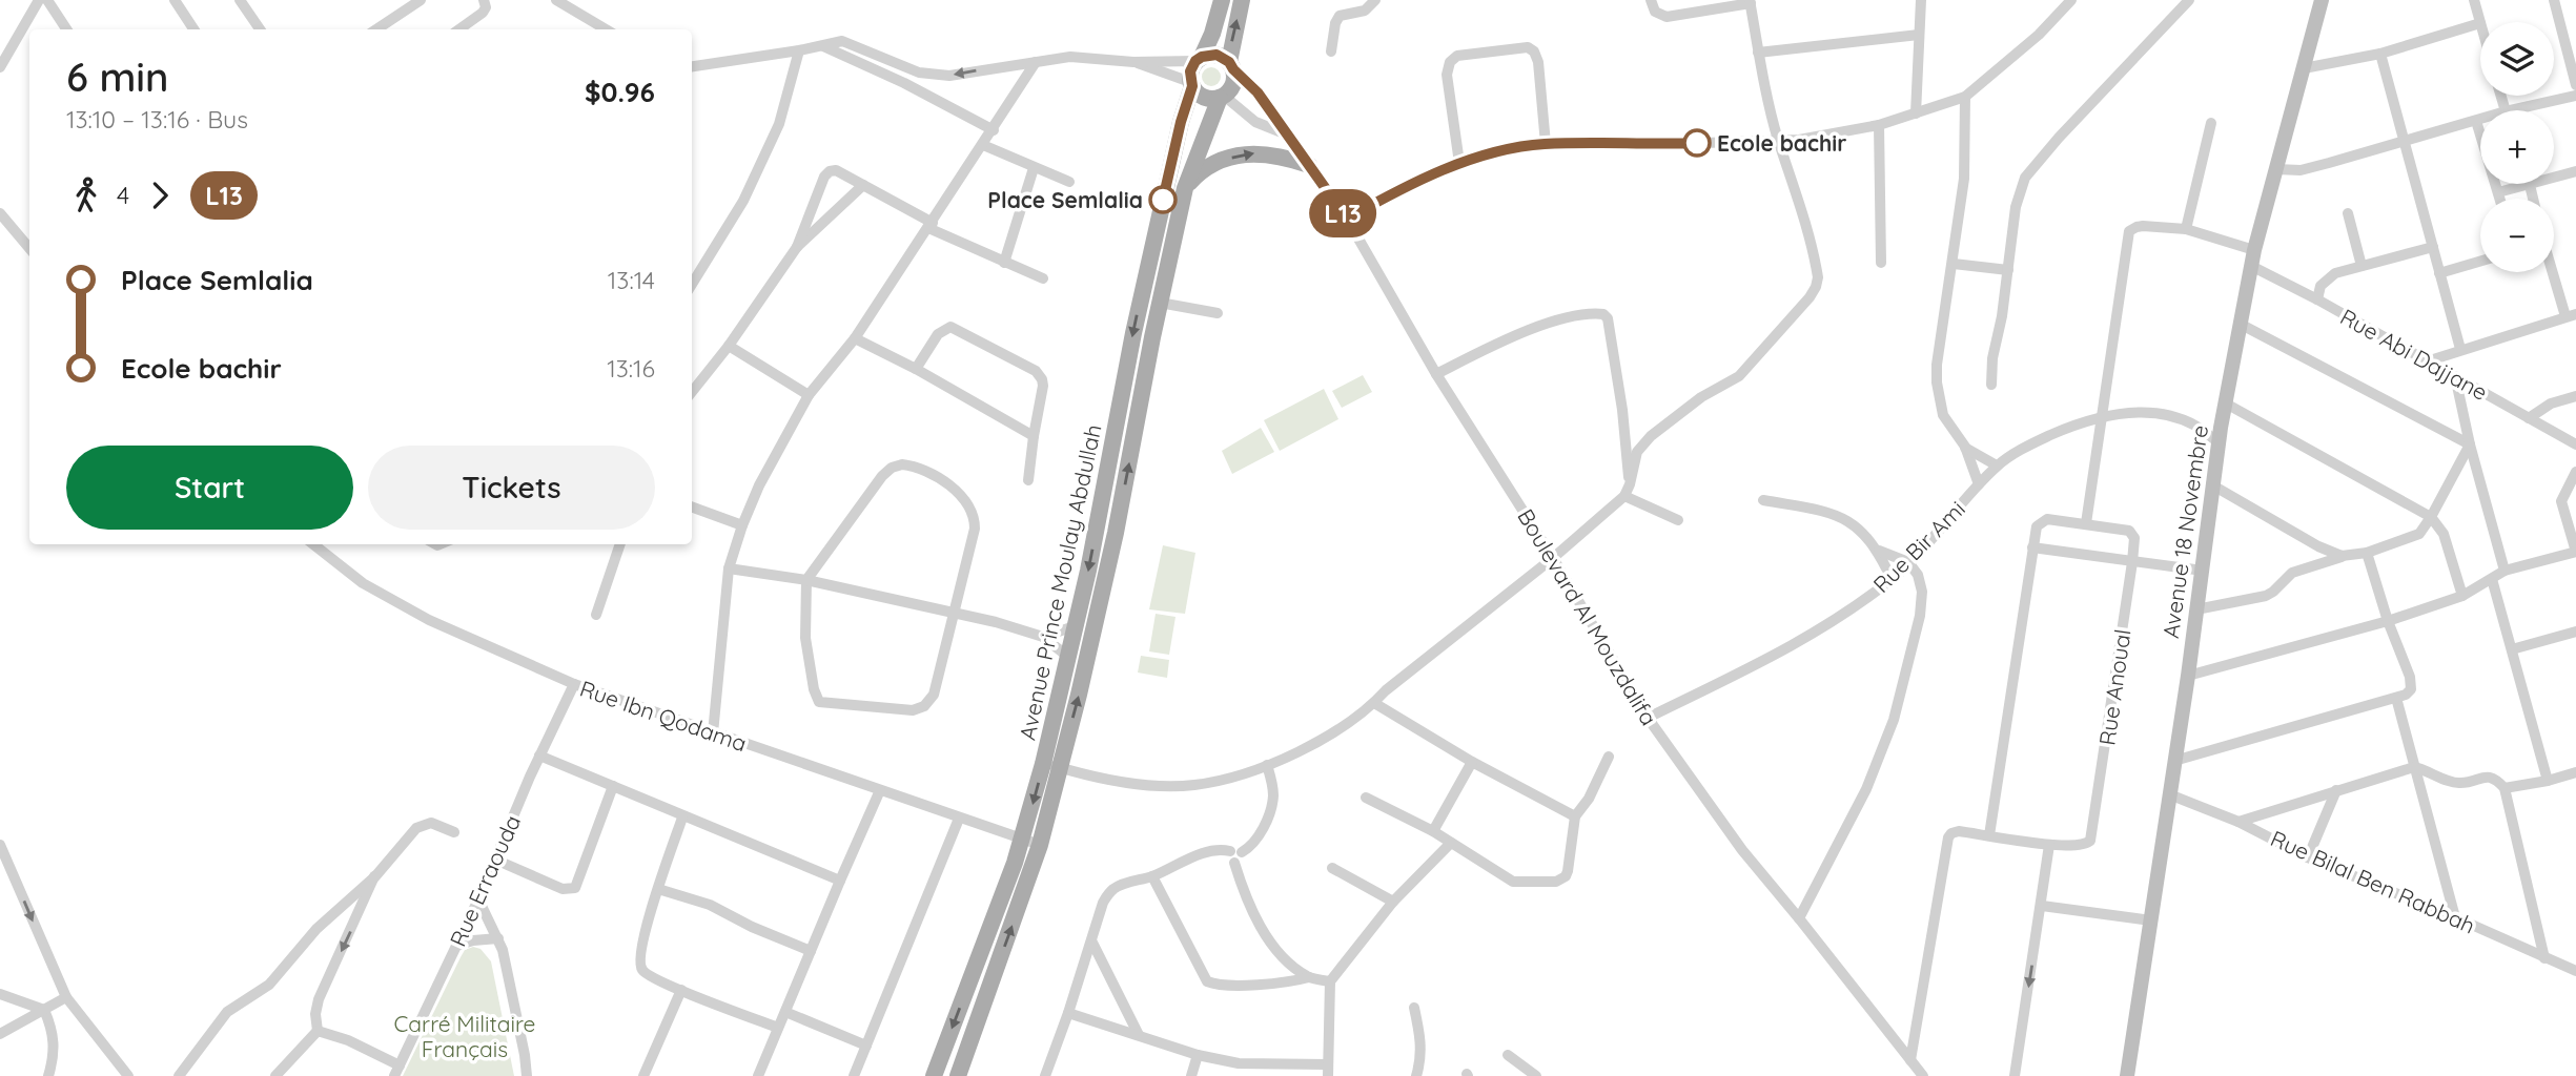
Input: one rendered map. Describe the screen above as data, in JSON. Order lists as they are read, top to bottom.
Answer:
{
  "streets": {
    "main road": ["Avenue Prince Moulay Abdullah"],
    "street": [
      "Rue Abi Dajjane",
      "Avenue 18 Novembre",
      "Rue Bir Ami",
      "Boulevard Al Mouzdalifa",
      "Rue Anoual",
      "Rue Ibn Qodama",
      "Rue Erraouda",
      "Rue Bilal Ben Rabbah"
    ]
  },
  "crossings": [
    ["Rue Abi Dajjane", "Avenue 18 Novembre"],
    ["Rue Abi Dajjane", "Rue Bir Ami"],
    ["Rue Abi Dajjane", "Rue Anoual"],
    ["Avenue 18 Novembre", "Rue Bir Ami"],
    ["Avenue 18 Novembre", "Rue Bilal Ben Rabbah"],
    ["Rue Bir Ami", "Boulevard Al Mouzdalifa"],
    ["Avenue Prince Moulay Abdullah", "Boulevard Al Mouzdalifa"],
    ["Avenue Prince Moulay Abdullah", "Rue Ibn Qodama"],
    ["Rue Ibn Qodama", "Rue Erraouda"]
  ],
  "parks": ["Carré Militaire Français"],
  "places": ["Ecole bachir", "Place Semlalia"],
  "lines": ["bus line L13"],
  "page": {
    "on_map": "L13",
    "map_buttons": ["+", "−"],
    "heading": ["6 min", "13:10 – 13:16 · Bus", "$0.96"],
    "legs": ["4", "L13"],
    "list": [
      {
        "name": "Place Semlalia",
        "value": "13:14"
      },
      {
        "name": "Ecole bachir",
        "value": "13:16"
      }
    ],
    "buttons": ["Start", "Tickets"]
  }
}
